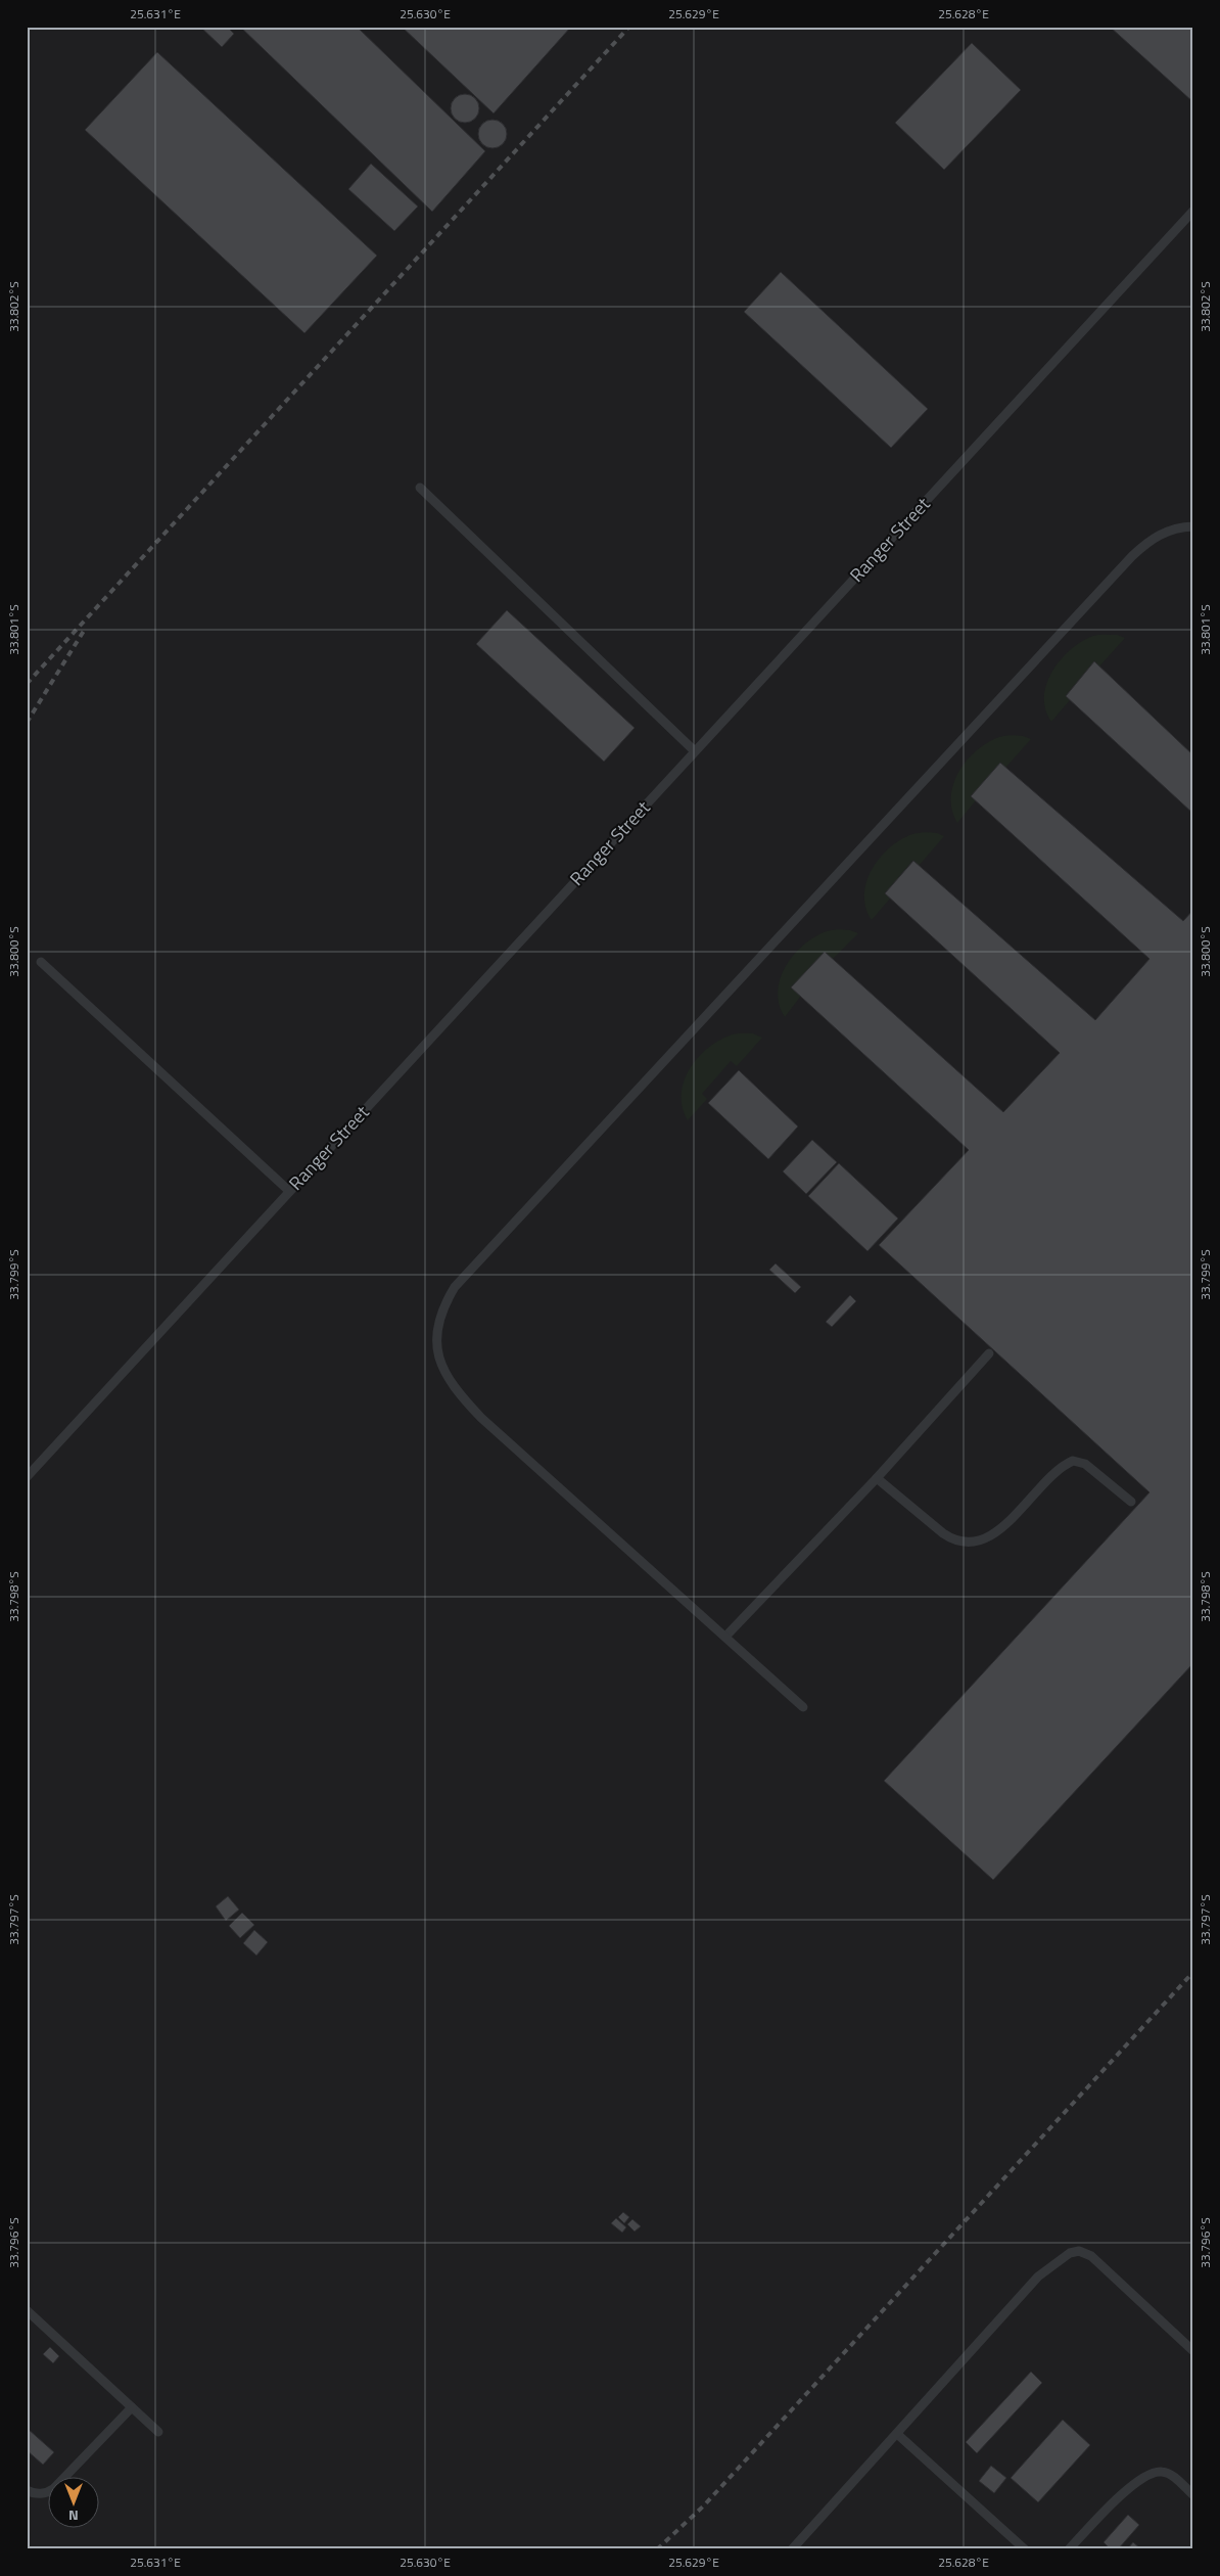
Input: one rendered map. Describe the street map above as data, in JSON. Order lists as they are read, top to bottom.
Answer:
{
  "streets": {
    "lane": ["Ranger Street"]
  },
  "north": "bottom",
  "coordinates": [
    "25.631°E",
    "25.630°E",
    "25.629°E",
    "25.628°E",
    "33.802°S",
    "33.801°S",
    "33.800°S",
    "33.799°S",
    "33.798°S",
    "33.797°S",
    "33.796°S"
  ]
}
